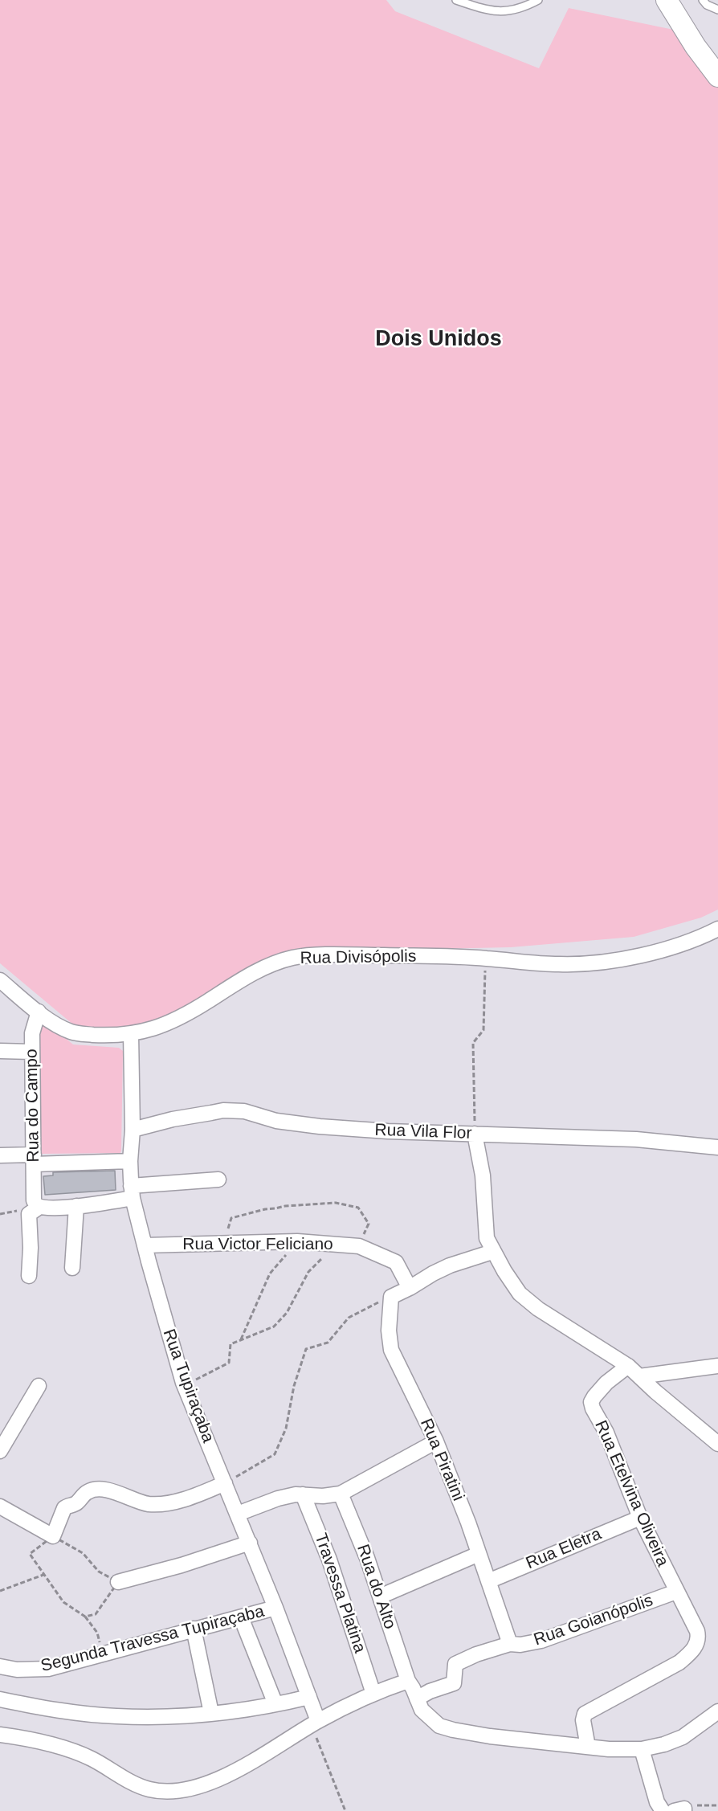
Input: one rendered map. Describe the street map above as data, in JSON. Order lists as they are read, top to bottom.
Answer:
{
  "streets": {
    "street": [
      "Rua Divisópolis",
      "Rua do Campo",
      "Rua Vila Flor",
      "Rua Victor Feliciano",
      "Rua Tupiraçaba",
      "Rua Piratini",
      "Rua Etelvina Oliveira",
      "Rua Eletra",
      "Rua do Alto",
      "Travessa Platina",
      "Rua Goianópolis",
      "Segunda Travessa Tupiraçaba"
    ]
  },
  "crossings": [
    ["Rua Divisópolis", "Rua do Campo"],
    ["Rua Divisópolis", "Rua Tupiraçaba"],
    ["Rua Vila Flor", "Rua Tupiraçaba"],
    ["Rua Victor Feliciano", "Rua Tupiraçaba"],
    ["Rua Tupiraçaba", "Segunda Travessa Tupiraçaba"],
    ["Rua Piratini", "Rua Eletra"],
    ["Rua Piratini", "Rua Goianópolis"],
    ["Rua Etelvina Oliveira", "Rua Eletra"],
    ["Rua Etelvina Oliveira", "Rua do Alto"],
    ["Rua Etelvina Oliveira", "Rua Goianópolis"],
    ["Rua do Alto", "Rua Goianópolis"]
  ],
  "districts": ["Dois Unidos"]
}
